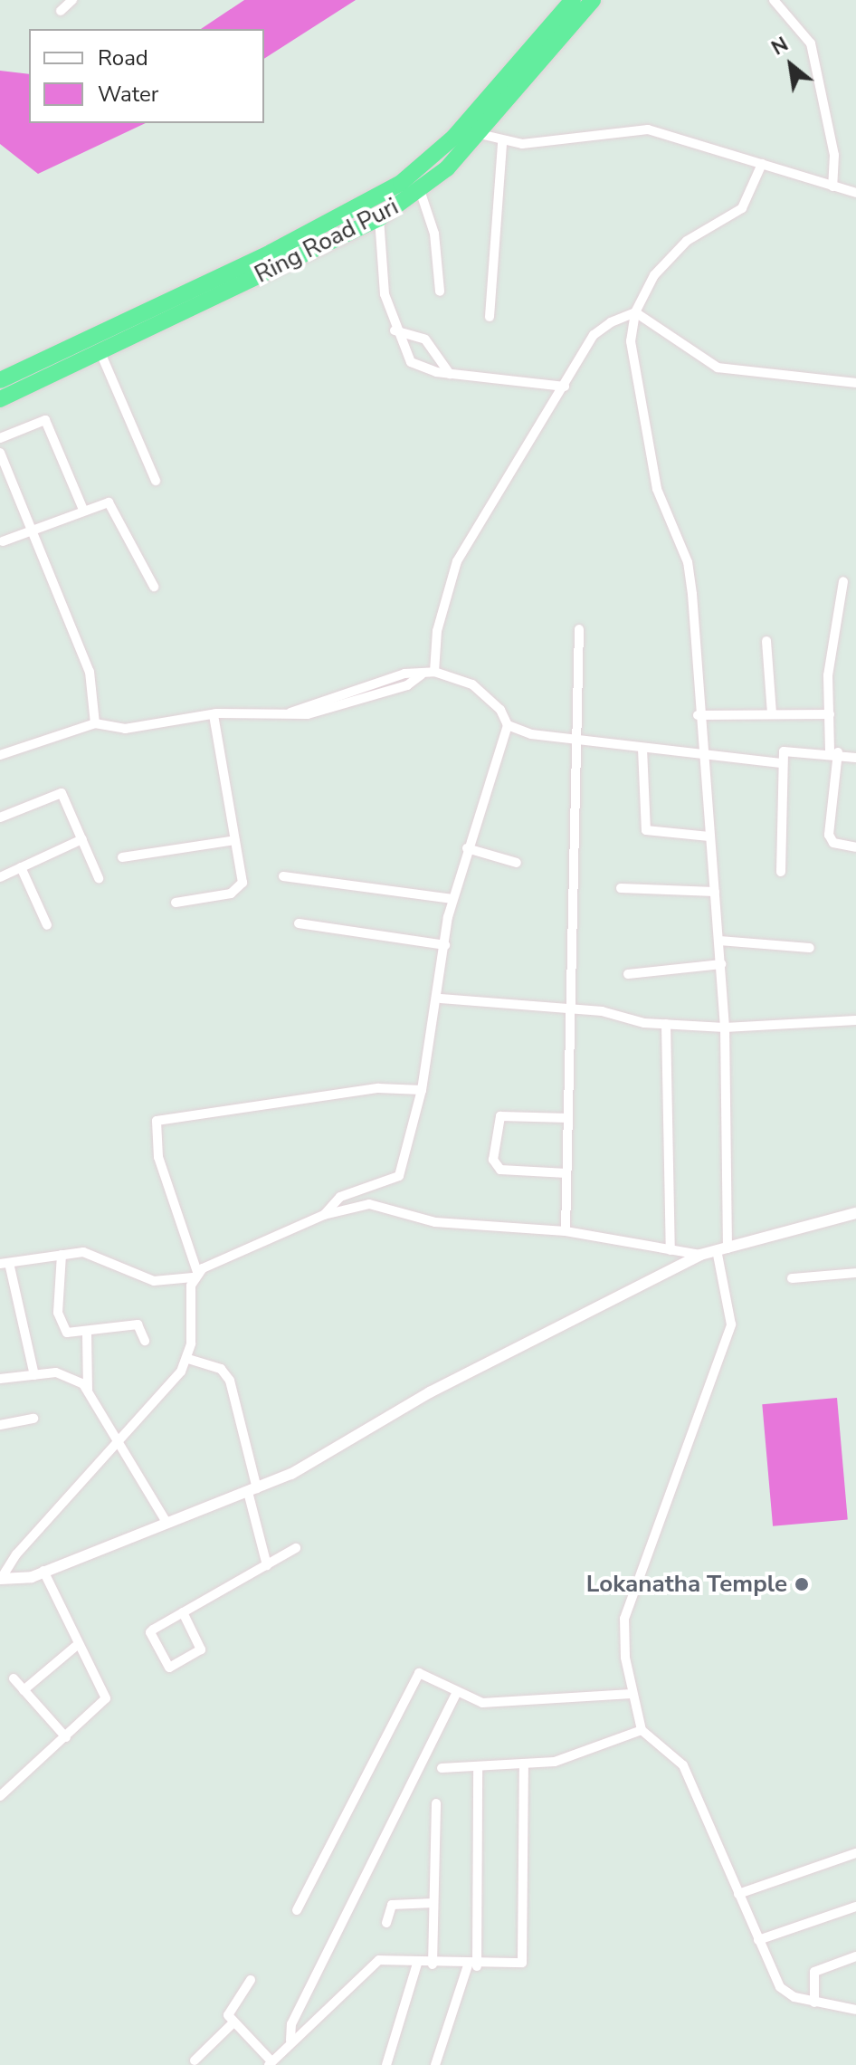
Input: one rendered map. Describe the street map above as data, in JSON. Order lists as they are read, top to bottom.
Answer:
{
  "streets": {
    "highway": ["Ring Road Puri"]
  },
  "places": ["Lokanatha Temple"],
  "legend": ["Road", "Water"],
  "north": "top left"
}
